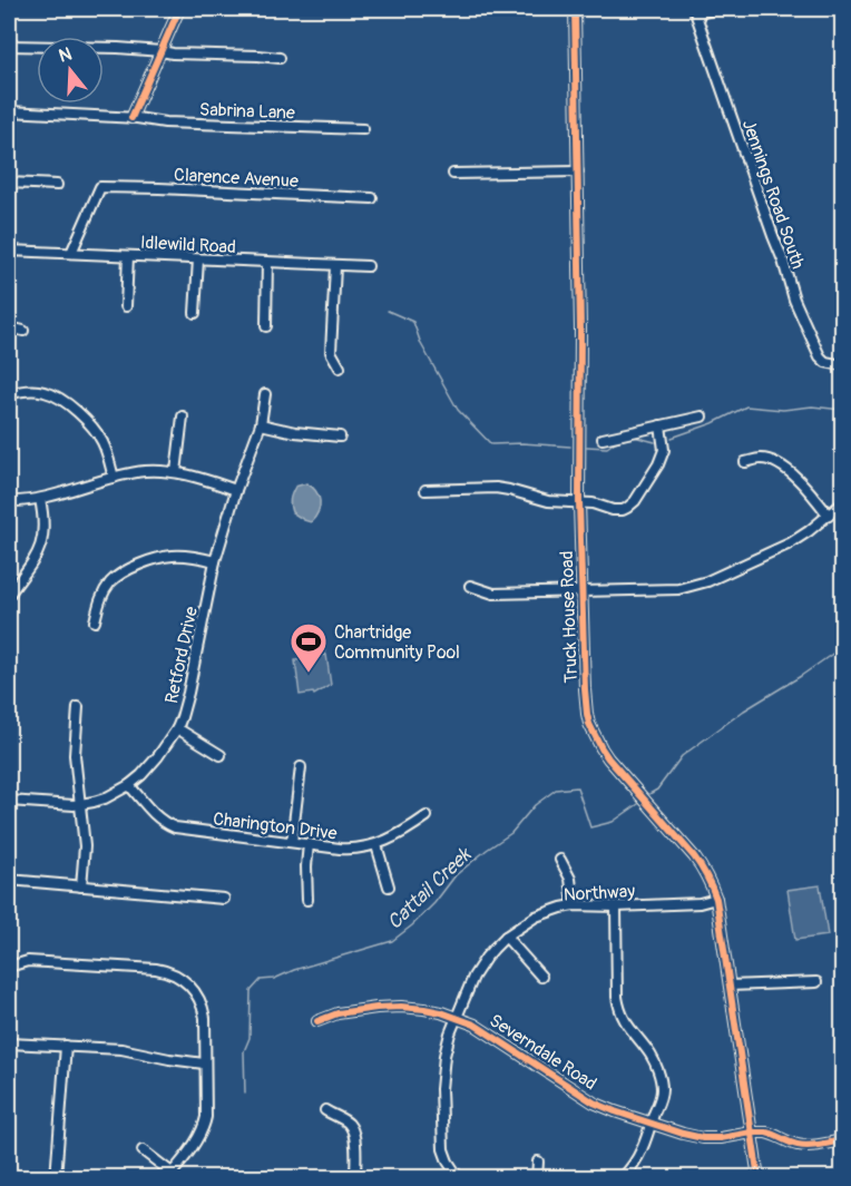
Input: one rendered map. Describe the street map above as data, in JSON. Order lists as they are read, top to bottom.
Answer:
{
  "streets": {
    "street": [
      "Sabrina Lane",
      "Clarence Avenue",
      "Jennings Road South",
      "Idlewild Road",
      "Truck House Road",
      "Retford Drive",
      "Charington Drive",
      "Northway",
      "Severndale Road"
    ]
  },
  "crossings": [
    ["Clarence Avenue", "Idlewild Road"],
    ["Truck House Road", "Northway"],
    ["Truck House Road", "Severndale Road"],
    ["Retford Drive", "Charington Drive"],
    ["Northway", "Severndale Road"]
  ],
  "water": ["Cattail Creek"],
  "places": {
    "sports": ["Chartridge Community Pool"]
  },
  "north": "top"
}
